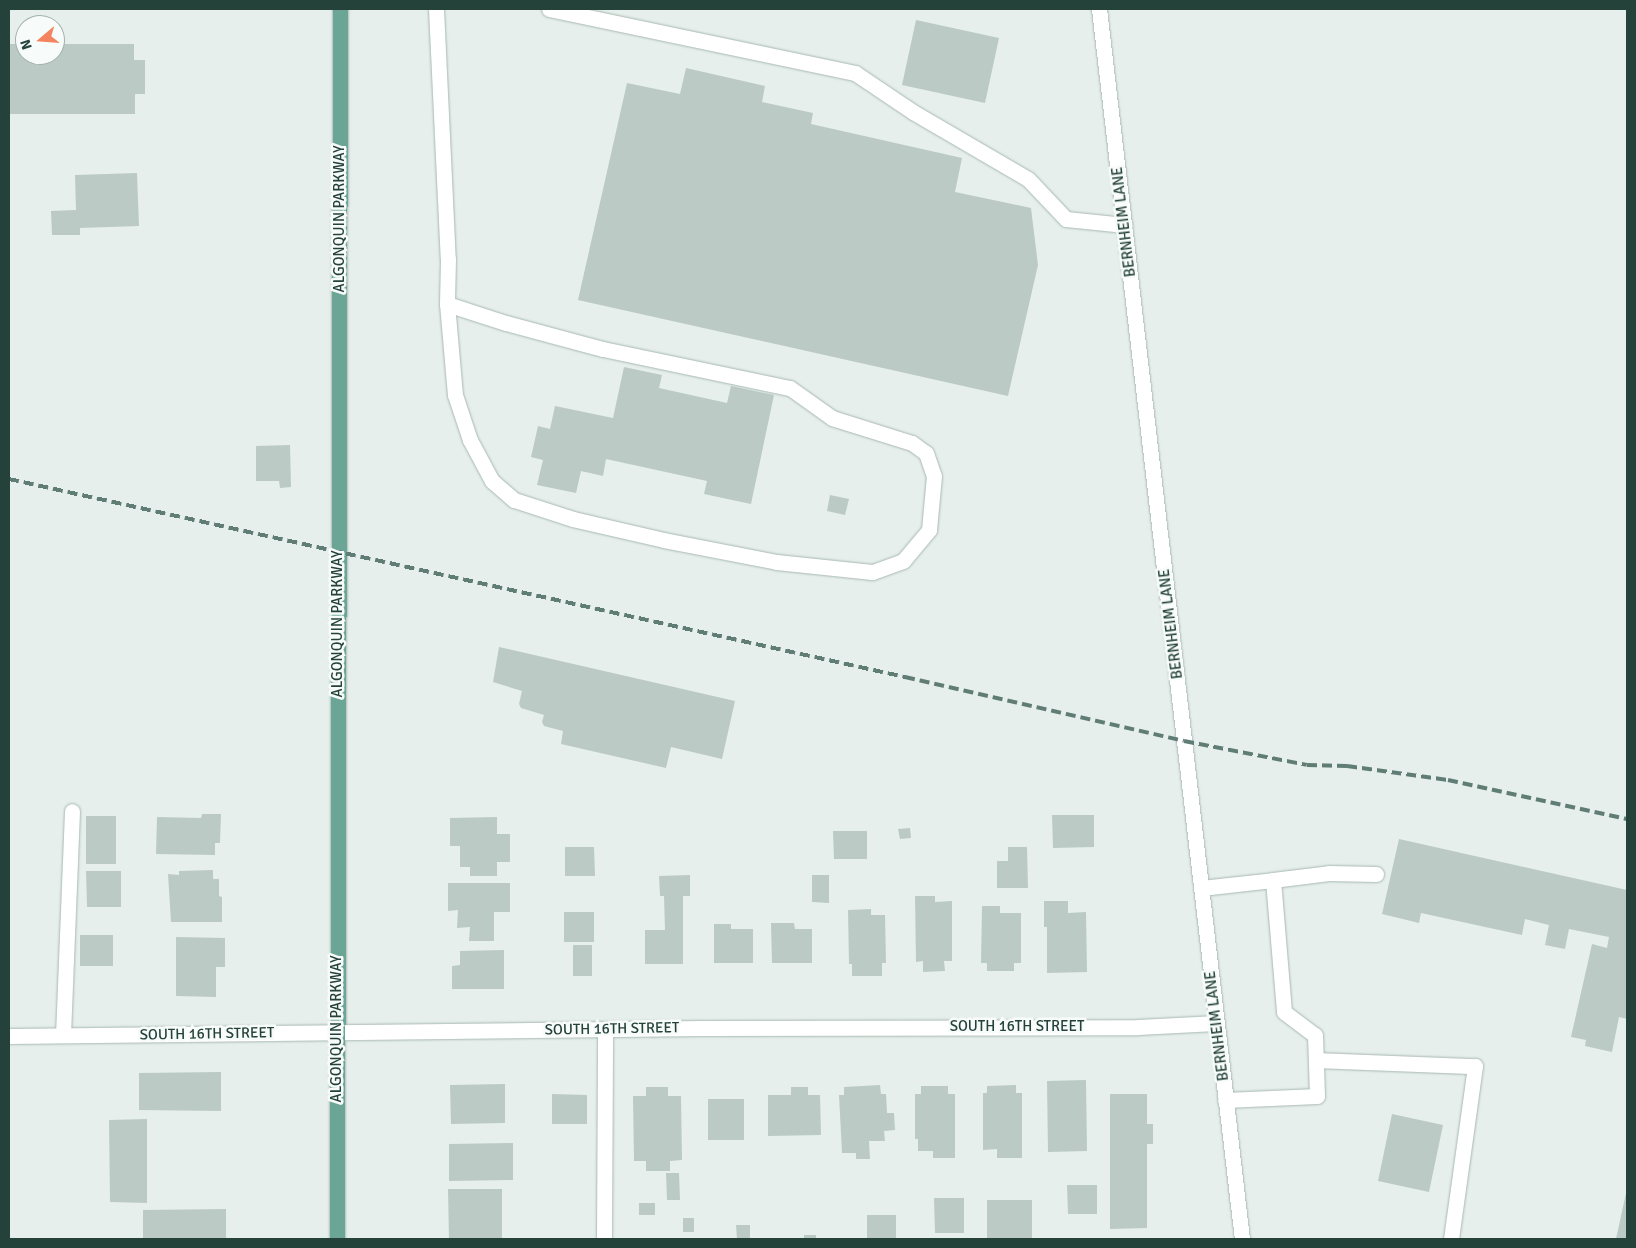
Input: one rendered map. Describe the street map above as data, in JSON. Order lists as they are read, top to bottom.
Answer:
{
  "streets": {
    "main road": ["ALGONQUIN PARKWAY"],
    "street": ["BERNHEIM LANE", "SOUTH 16TH STREET"]
  },
  "crossings": [
    ["ALGONQUIN PARKWAY", "SOUTH 16TH STREET"],
    ["BERNHEIM LANE", "SOUTH 16TH STREET"]
  ],
  "north": "left"
}
